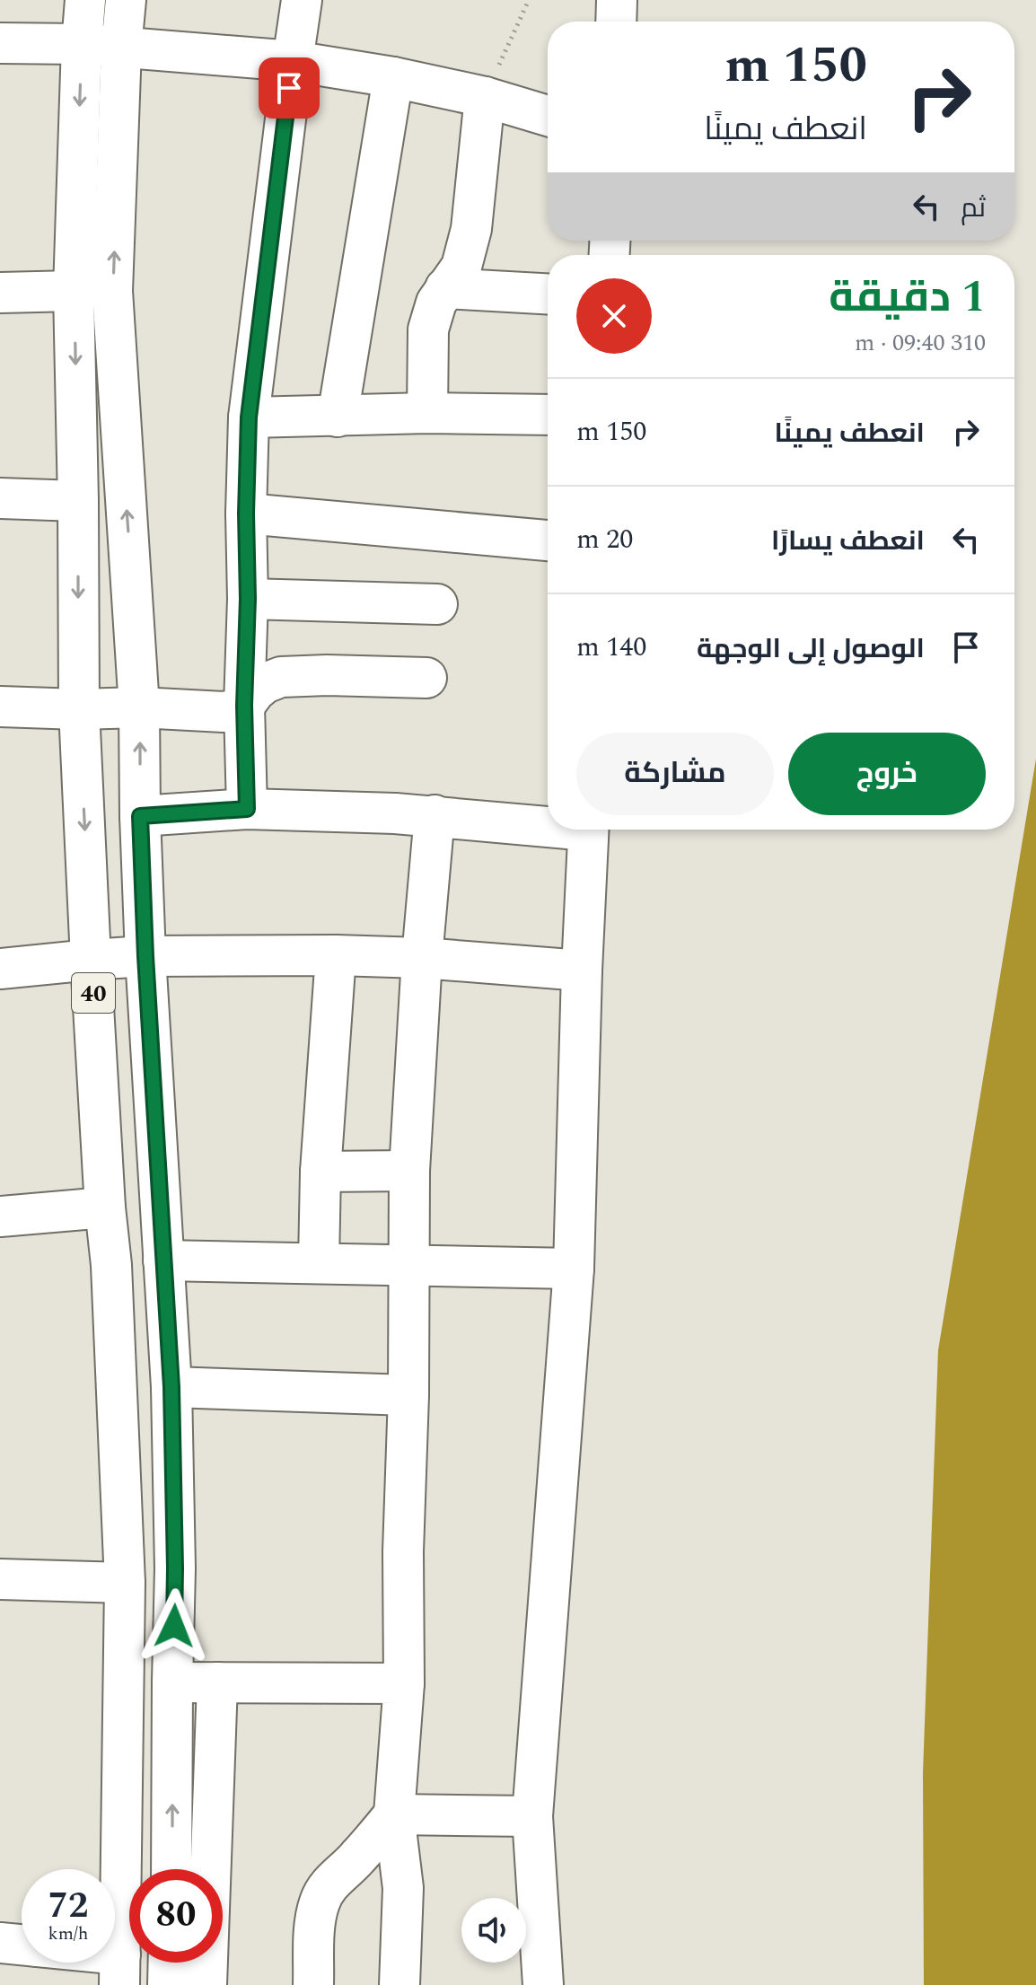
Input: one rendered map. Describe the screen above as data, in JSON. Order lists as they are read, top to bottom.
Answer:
{
  "streets": {
    "main road": ["40"]
  },
  "page": {
    "turn": ["150 m", "انعطف يمينًا"],
    "then": "ثم",
    "heading": ["1 دقيقة", "310 m · 09:40"],
    "list": [
      {
        "name": "انعطف يمينًا",
        "value": "150 m"
      },
      {
        "name": "انعطف يسارًا",
        "value": "20 m"
      },
      {
        "name": "الوصول إلى الوجهة",
        "value": "140 m"
      }
    ],
    "buttons": ["خروج", "مشاركة"],
    "speed": "72 km/h",
    "limit": "80"
  }
}
